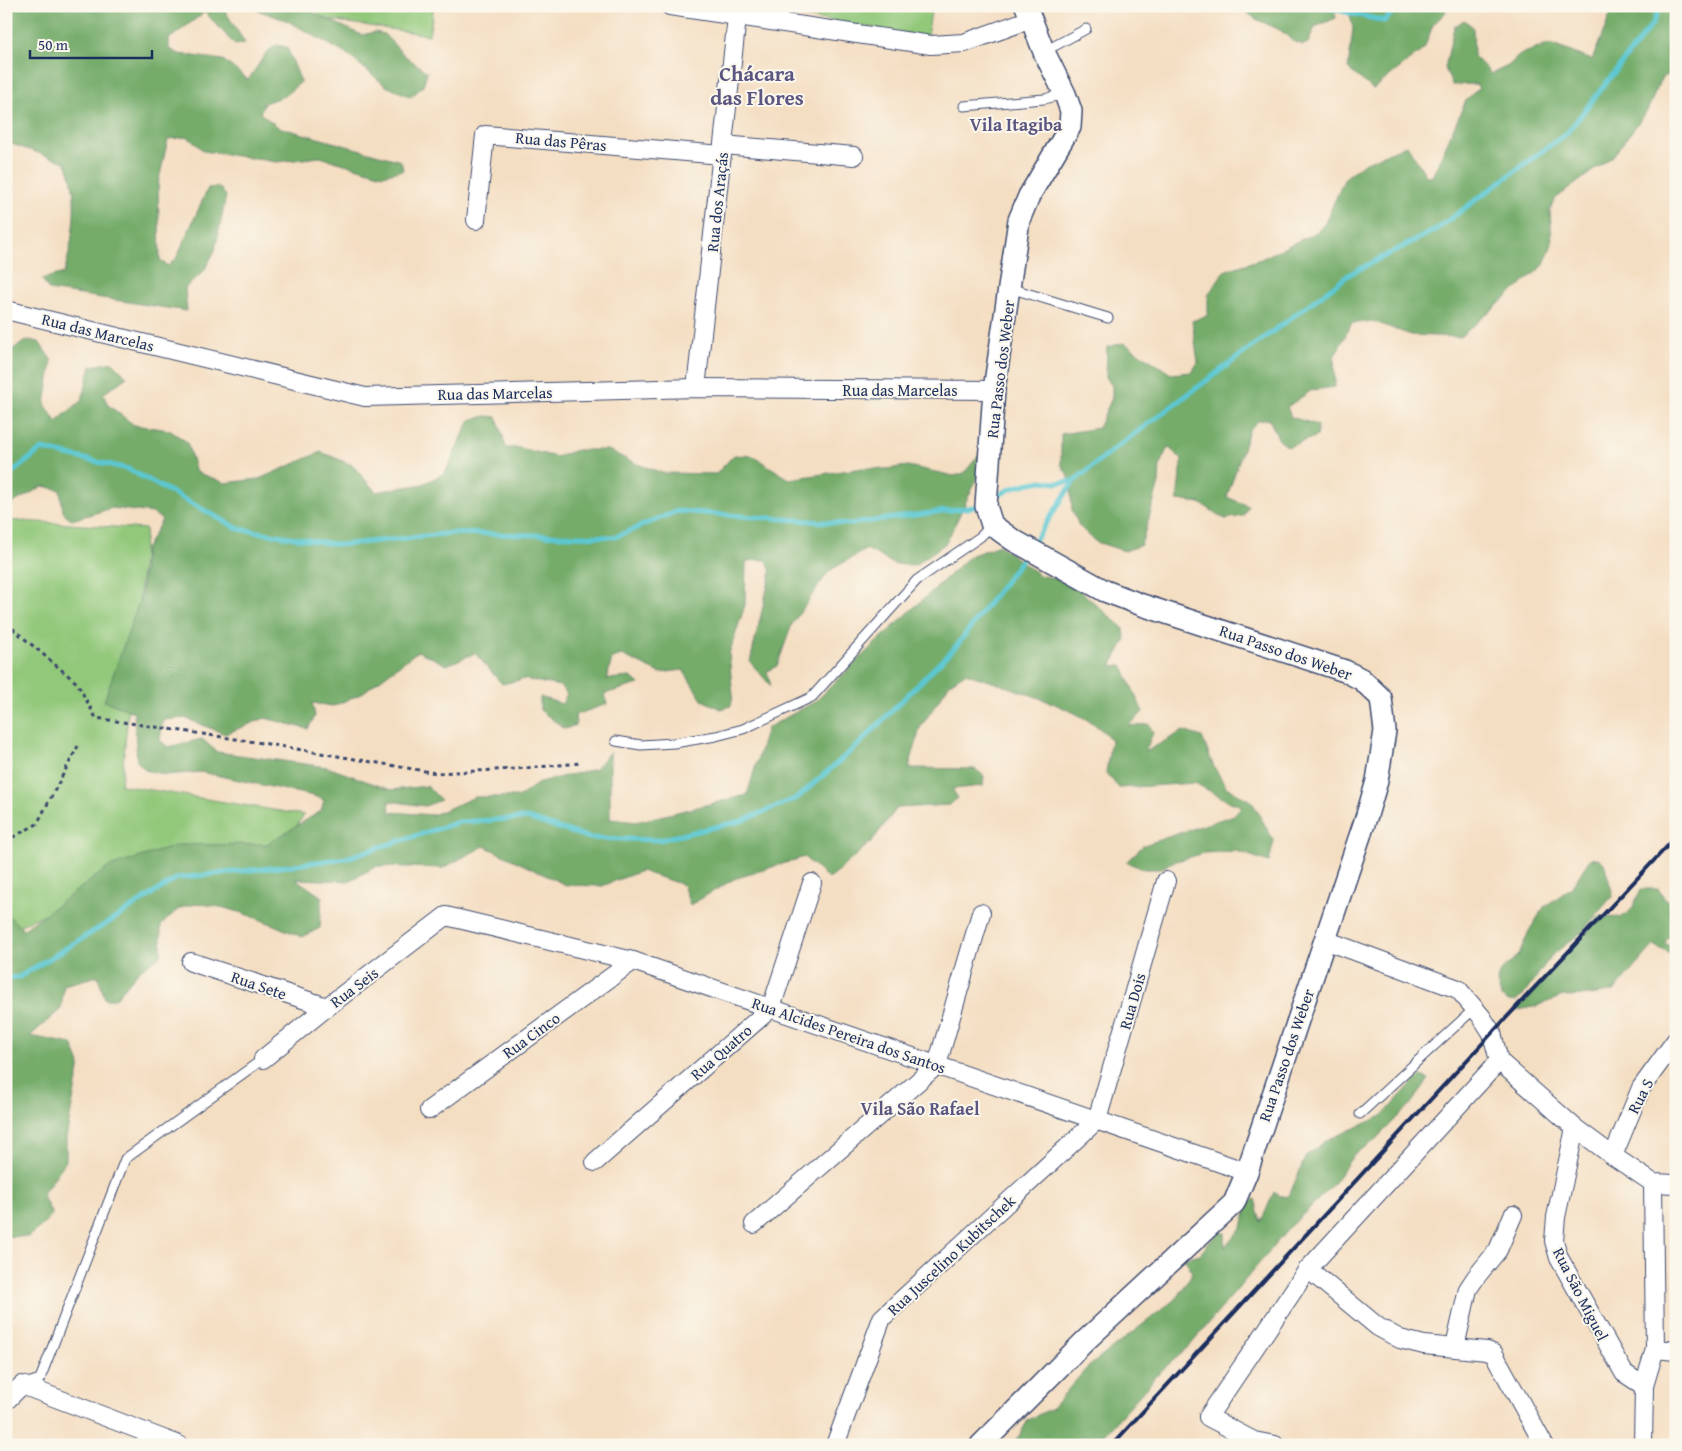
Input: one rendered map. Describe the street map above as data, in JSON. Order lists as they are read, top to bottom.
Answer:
{
  "streets": {
    "street": [
      "Rua das Pêras",
      "Rua dos Araçás",
      "Rua das Marcelas",
      "Rua Passo dos Weber",
      "Rua Sete",
      "Rua Seis",
      "Rua Dois",
      "Rua Cinco",
      "Rua Alcides Pereira dos Santos",
      "Rua Quatro",
      "Rua S",
      "Rua Juscelino Kubitschek",
      "Rua São Miguel"
    ]
  },
  "crossings": [
    ["Rua das Pêras", "Rua dos Araçás"],
    ["Rua dos Araçás", "Rua das Marcelas"],
    ["Rua das Marcelas", "Rua Passo dos Weber"],
    ["Rua Passo dos Weber", "Rua Alcides Pereira dos Santos"],
    ["Rua Sete", "Rua Seis"],
    ["Rua Seis", "Rua Alcides Pereira dos Santos"],
    ["Rua Dois", "Rua Alcides Pereira dos Santos"],
    ["Rua Dois", "Rua Juscelino Kubitschek"],
    ["Rua Cinco", "Rua Alcides Pereira dos Santos"],
    ["Rua Alcides Pereira dos Santos", "Rua Quatro"],
    ["Rua Alcides Pereira dos Santos", "Rua Juscelino Kubitschek"]
  ],
  "districts": ["Chácara das Flores", "Vila Itagiba", "Vila São Rafael"],
  "scale_bar": "50 m"
}
